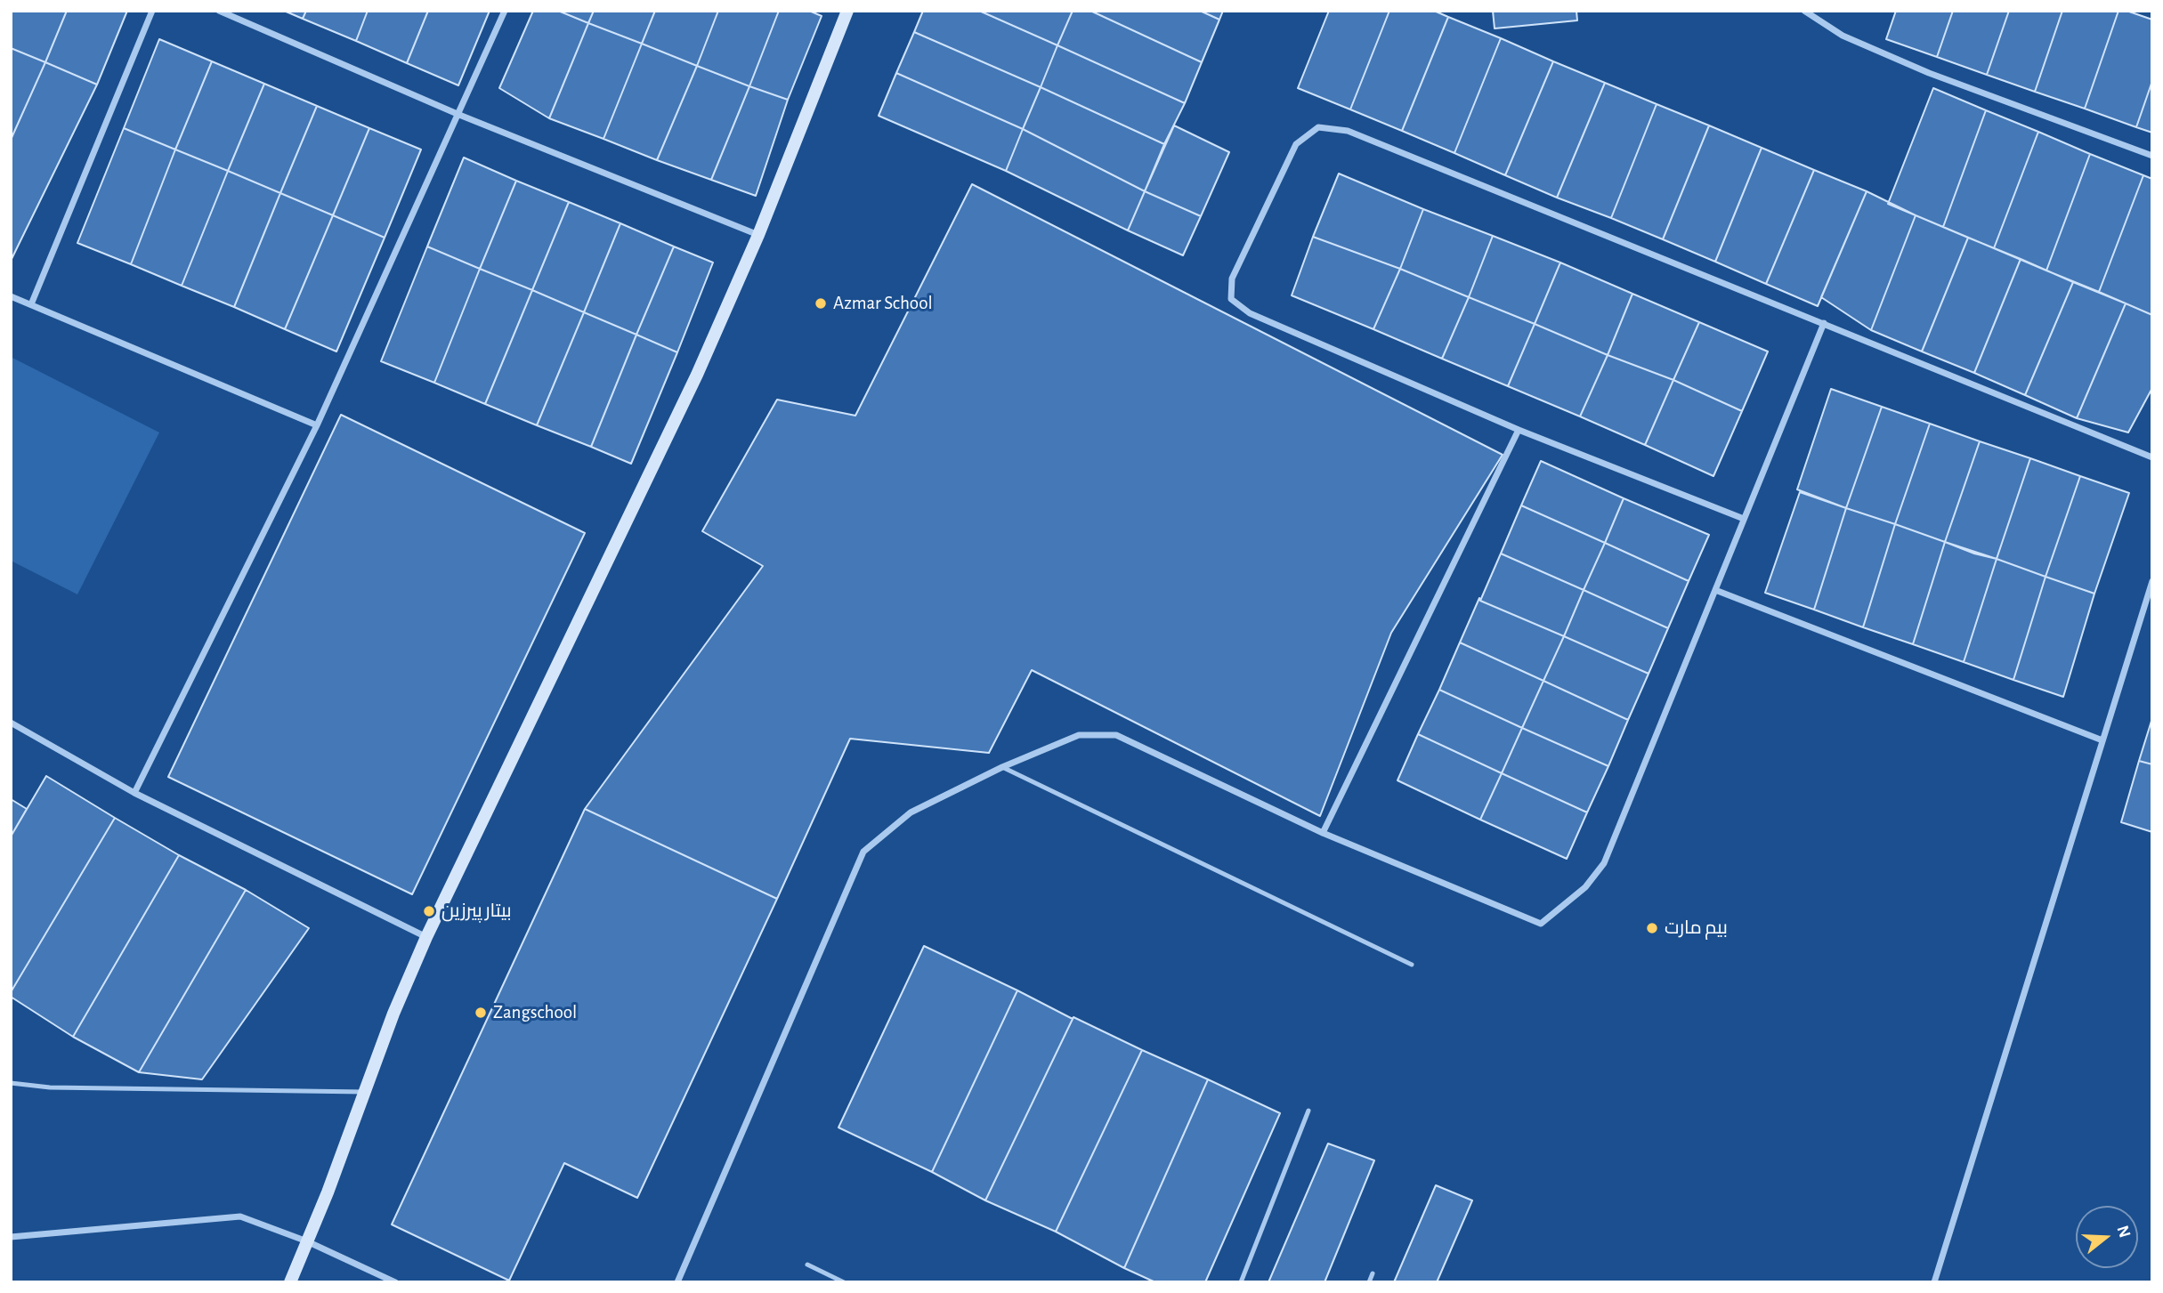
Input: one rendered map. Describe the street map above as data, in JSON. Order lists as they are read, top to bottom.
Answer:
{
  "places": [
    "Azmar School",
    "بيتار پيرزين",
    "بیم مارت",
    "Zangschool"
  ],
  "north": "right"
}
